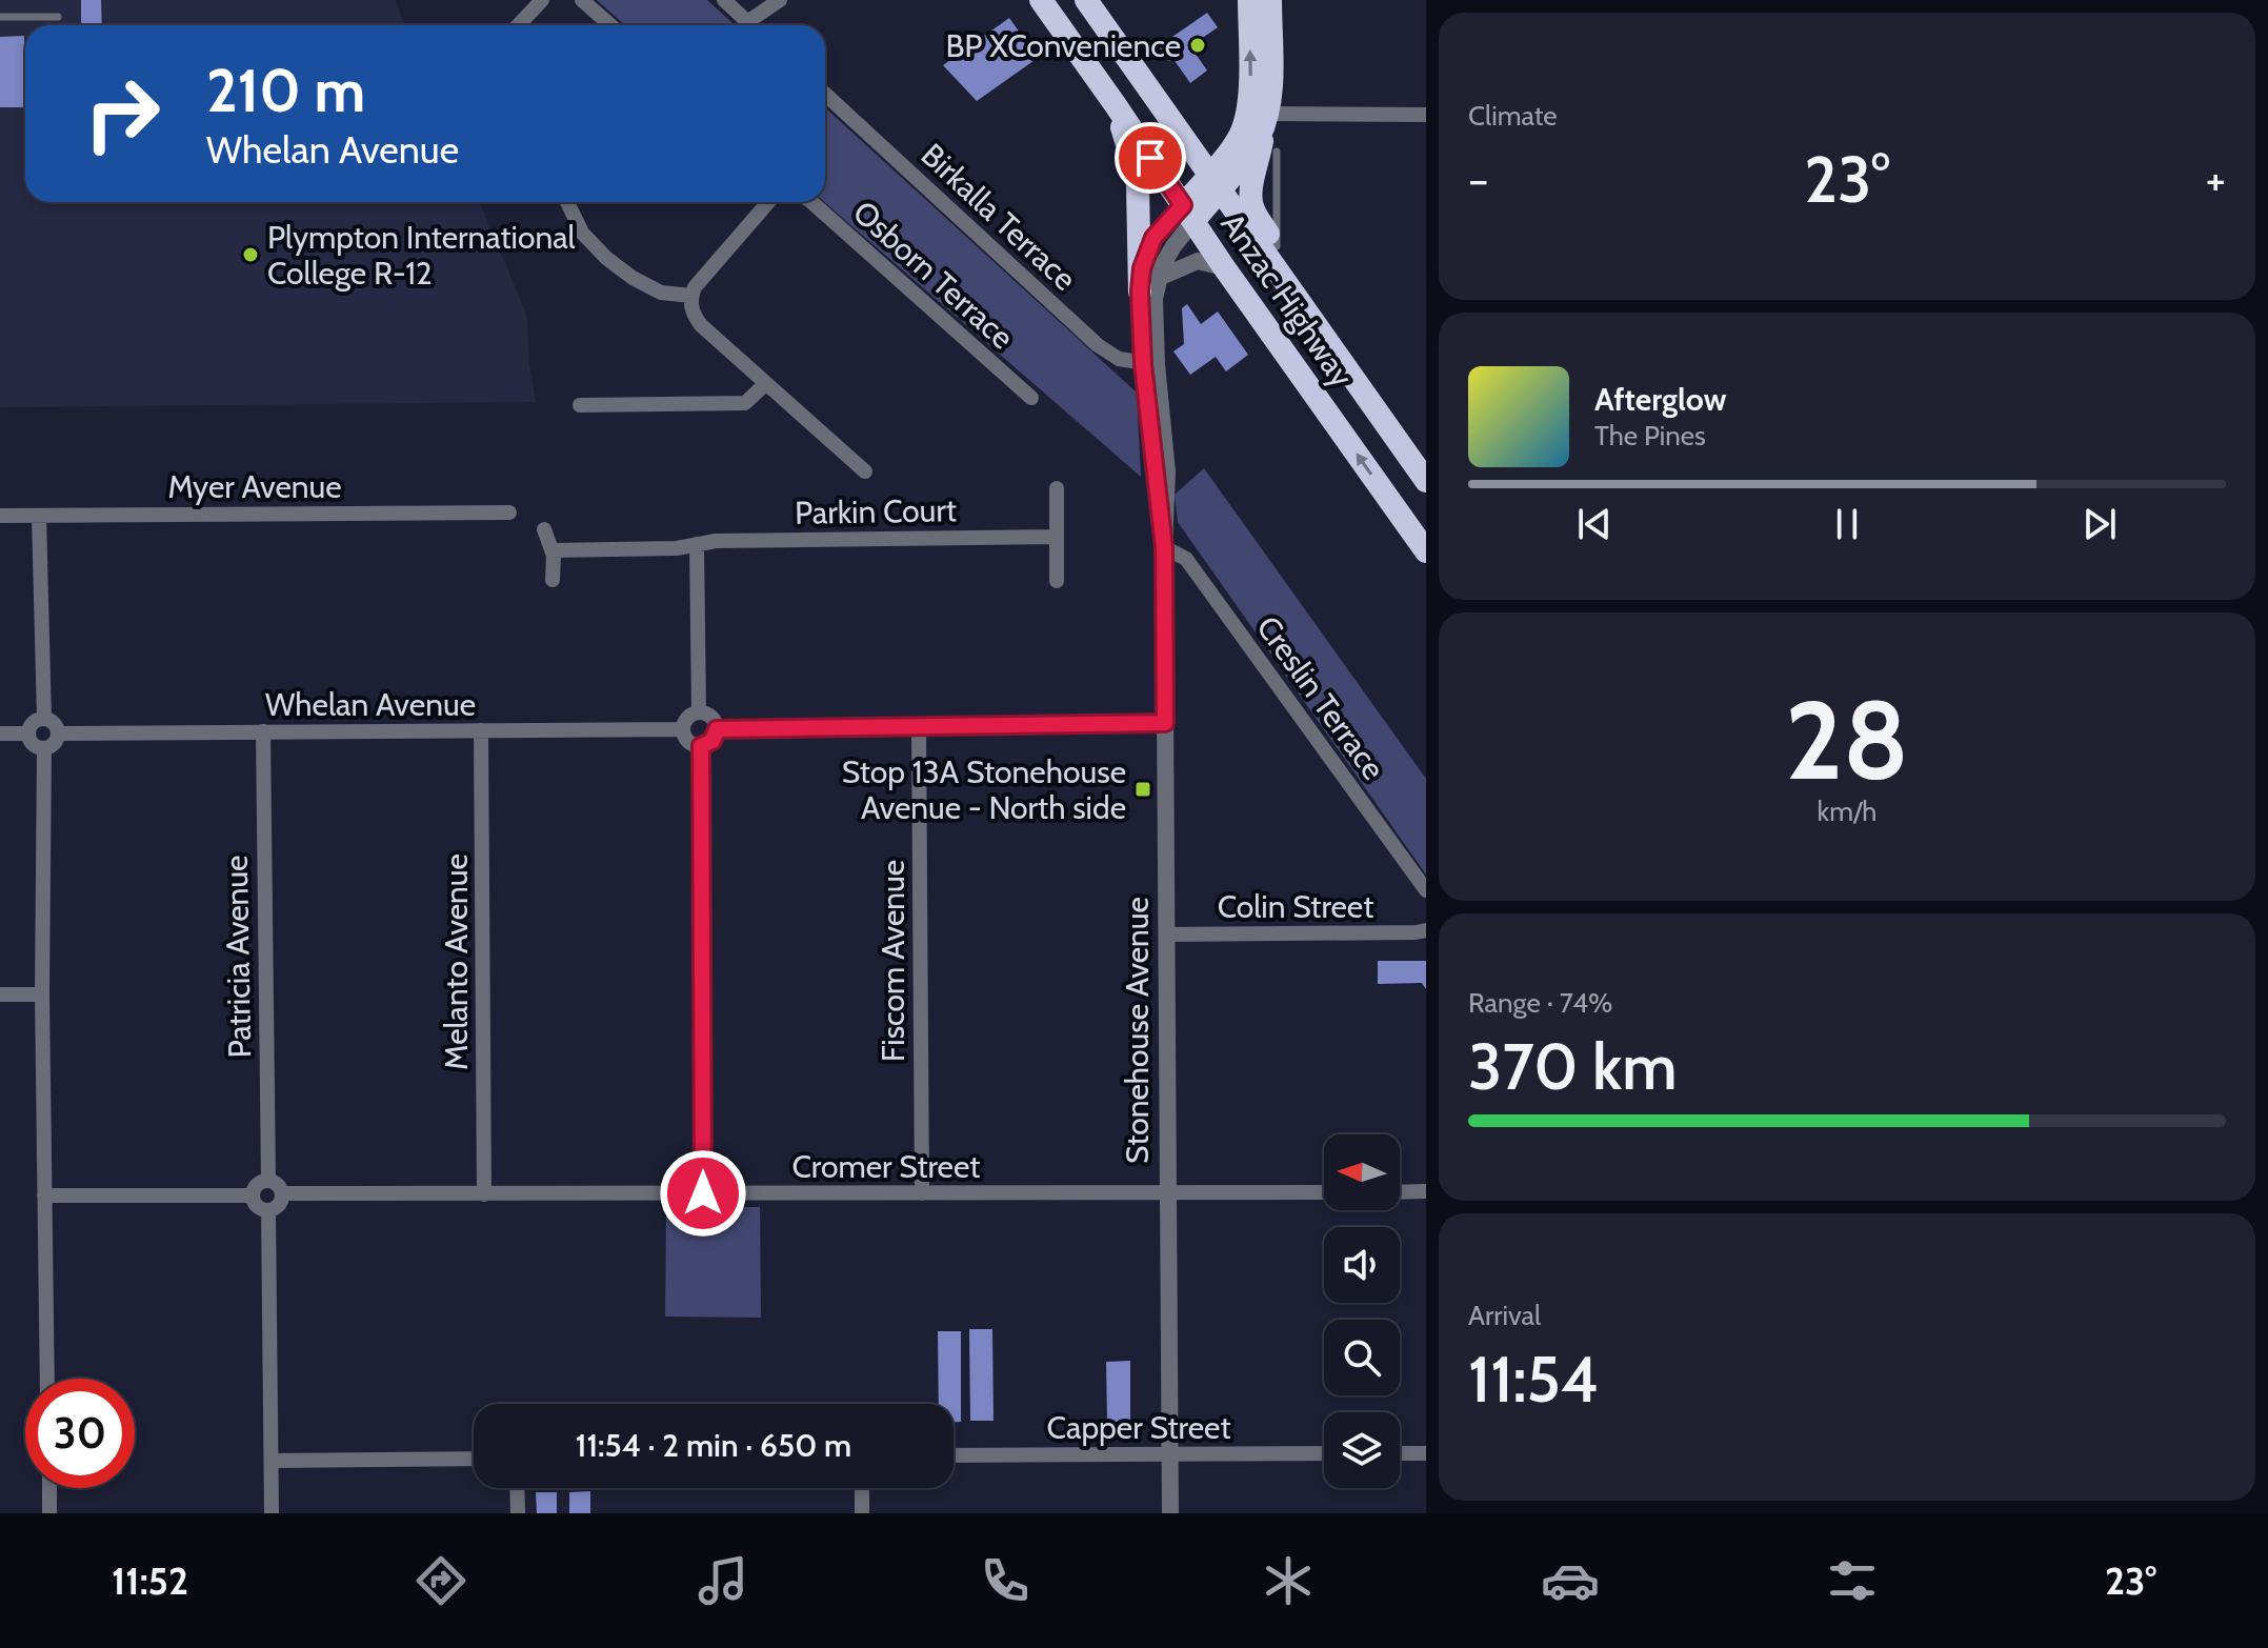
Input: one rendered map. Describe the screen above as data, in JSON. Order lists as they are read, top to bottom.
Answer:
{
  "streets": {
    "highway": ["Anzac Highway"],
    "street": [
      "Birkalla Terrace",
      "Osborn Terrace",
      "Myer Avenue",
      "Parkin Court",
      "Creslin Terrace",
      "Whelan Avenue",
      "Colin Street",
      "Patricia Avenue",
      "Fiscom Avenue",
      "Melanto Avenue",
      "Stonehouse Avenue",
      "Cromer Street",
      "Capper Street"
    ]
  },
  "crossings": [
    ["Birkalla Terrace", "Stonehouse Avenue"],
    ["Anzac Highway", "Stonehouse Avenue"],
    ["Creslin Terrace", "Stonehouse Avenue"],
    ["Whelan Avenue", "Patricia Avenue"],
    ["Whelan Avenue", "Melanto Avenue"],
    ["Colin Street", "Stonehouse Avenue"],
    ["Patricia Avenue", "Cromer Street"],
    ["Fiscom Avenue", "Cromer Street"],
    ["Melanto Avenue", "Cromer Street"],
    ["Stonehouse Avenue", "Cromer Street"],
    ["Stonehouse Avenue", "Capper Street"]
  ],
  "places": {
    "other": ["BP XConvenience", "Plympton International College R-12"],
    "transit": ["Stop 13A Stonehouse Avenue - North side"]
  },
  "north": "left",
  "page": {
    "tile": [
      "Climate",
      ["28", "km/h"],
      ["Range · 74%", "370 km"],
      ["Arrival", "11:54"]
    ],
    "turn": ["210 m", "Whelan Avenue"],
    "heat": ["−", "23°", "+"],
    "song": ["Afterglow", "The Pines"],
    "limit": "30",
    "trip": "11:54 · 2 min · 650 m",
    "tabs": ["11:52", "23°"]
  }
}
